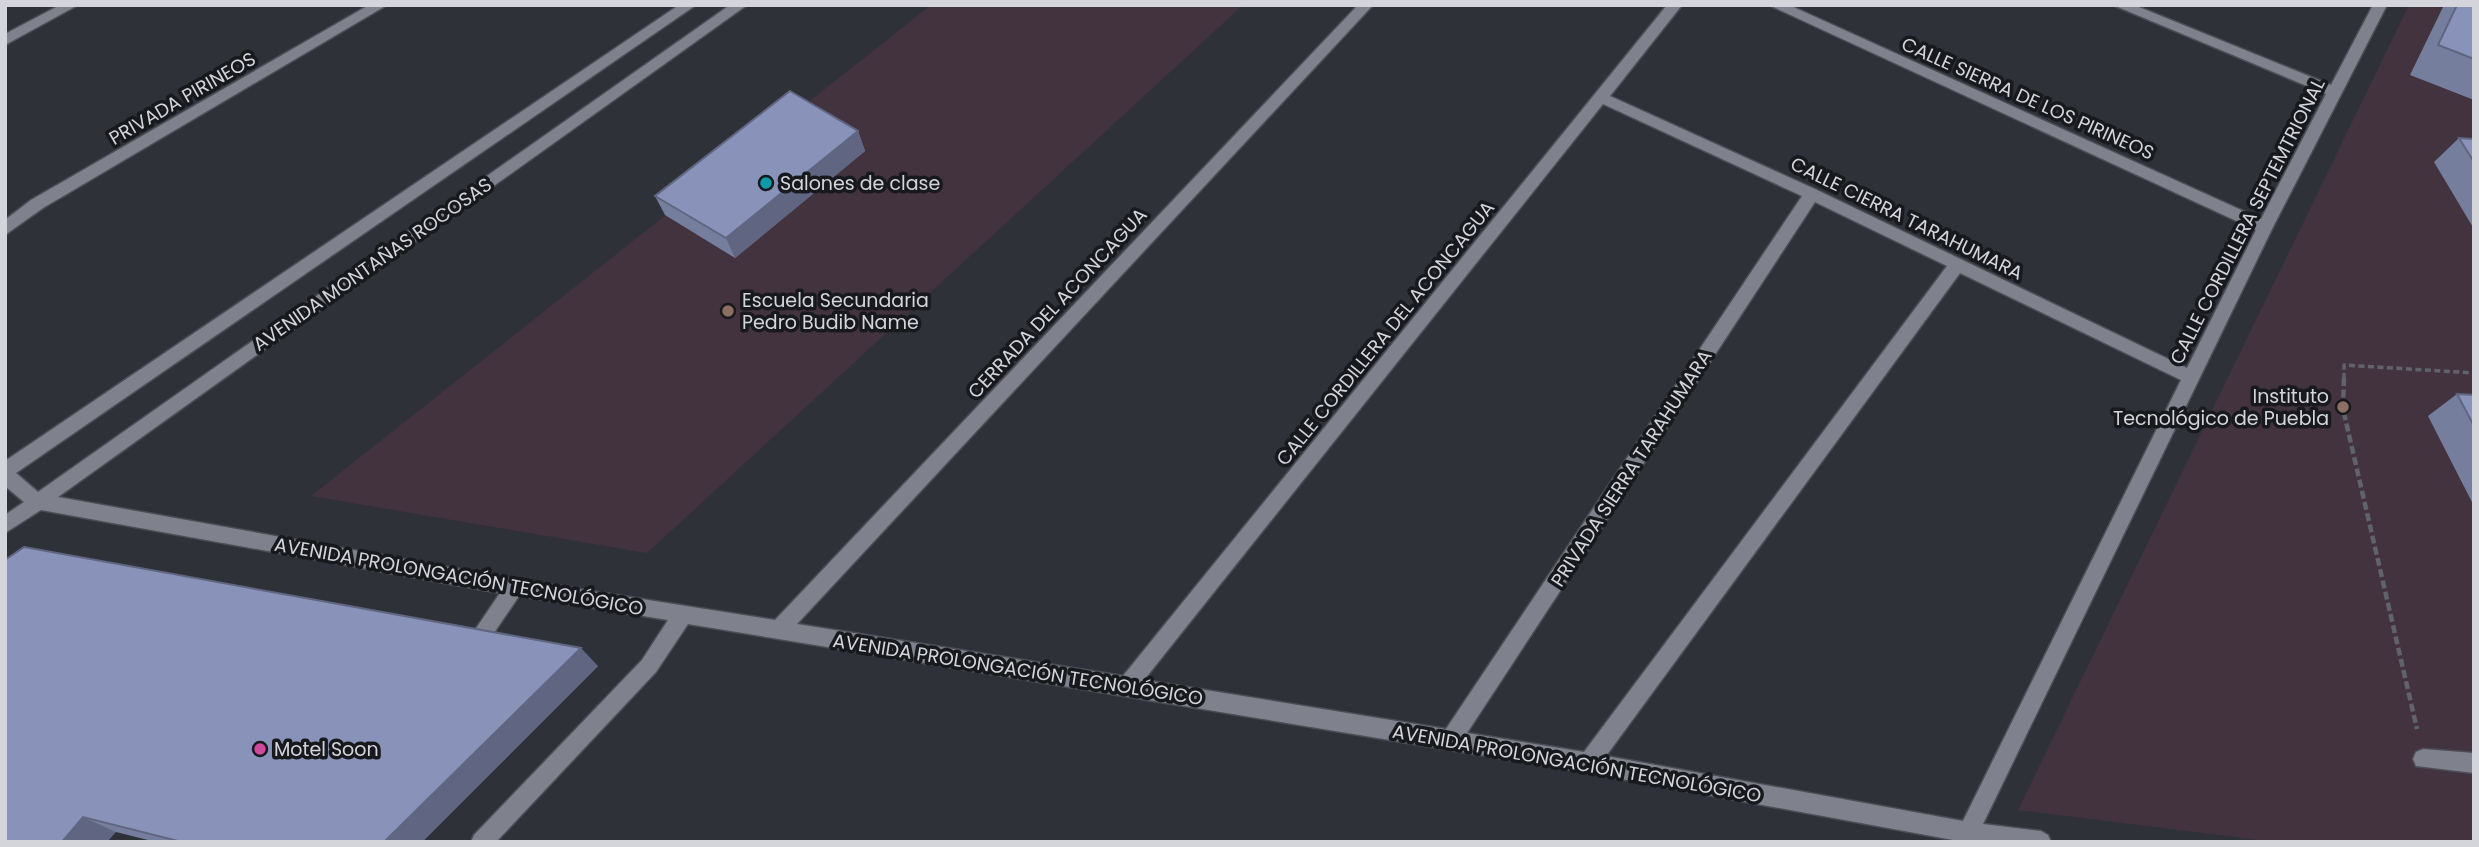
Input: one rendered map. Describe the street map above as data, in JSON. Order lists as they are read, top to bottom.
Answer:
{
  "streets": {
    "street": [
      "PRIVADA PIRINEOS",
      "CALLE SIERRA DE LOS PIRINEOS",
      "CALLE CIERRA TARAHUMARA",
      "CALLE CORDILLERA SEPTEMTRIONAL",
      "AVENIDA MONTAÑAS ROCOSAS",
      "CERRADA DEL ACONCAGUA",
      "CALLE CORDILLERA DEL ACONCAGUA",
      "PRIVADA SIERRA TARAHUMARA",
      "AVENIDA PROLONGACIÓN TECNOLÓGICO"
    ]
  },
  "crossings": [
    ["CALLE SIERRA DE LOS PIRINEOS", "CALLE CORDILLERA SEPTEMTRIONAL"],
    ["CALLE CIERRA TARAHUMARA", "CALLE CORDILLERA SEPTEMTRIONAL"],
    ["CALLE CIERRA TARAHUMARA", "CALLE CORDILLERA DEL ACONCAGUA"],
    ["CALLE CIERRA TARAHUMARA", "PRIVADA SIERRA TARAHUMARA"],
    ["CALLE CORDILLERA SEPTEMTRIONAL", "AVENIDA PROLONGACIÓN TECNOLÓGICO"],
    ["AVENIDA MONTAÑAS ROCOSAS", "AVENIDA PROLONGACIÓN TECNOLÓGICO"],
    ["CERRADA DEL ACONCAGUA", "AVENIDA PROLONGACIÓN TECNOLÓGICO"],
    ["CALLE CORDILLERA DEL ACONCAGUA", "AVENIDA PROLONGACIÓN TECNOLÓGICO"],
    ["PRIVADA SIERRA TARAHUMARA", "AVENIDA PROLONGACIÓN TECNOLÓGICO"]
  ],
  "places": [
    "Salones de clase",
    "Escuela Secundaria Pedro Budib Name",
    "Instituto Tecnológico de Puebla",
    "Motel Soon"
  ]
}
